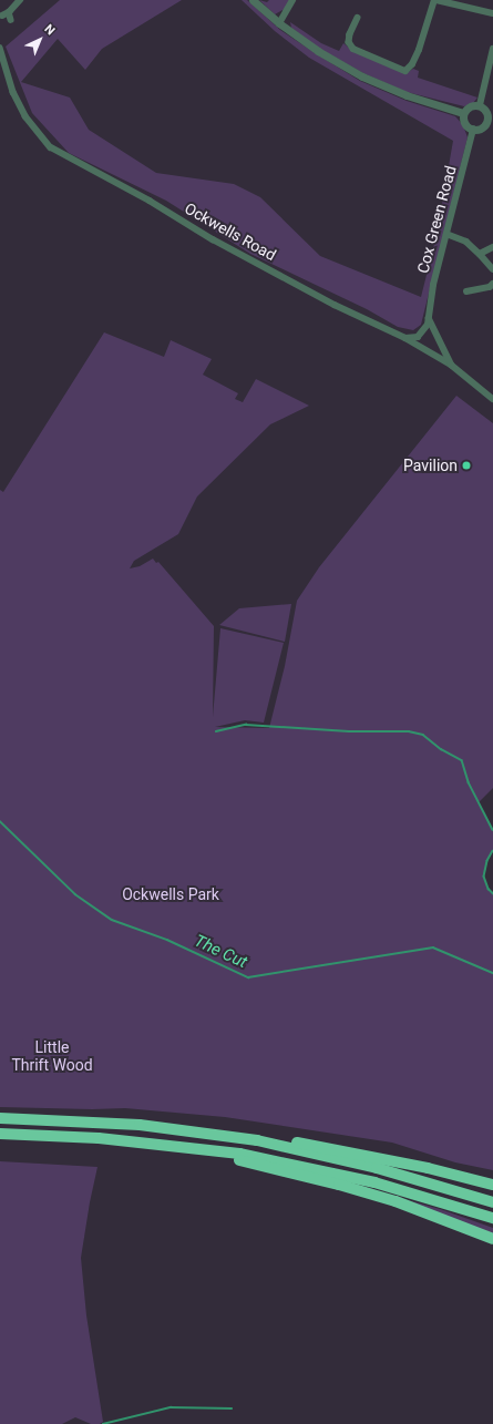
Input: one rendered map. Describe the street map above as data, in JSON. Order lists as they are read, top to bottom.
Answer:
{
  "streets": {
    "street": ["Cox Green Road", "Ockwells Road"]
  },
  "crossings": [
    ["Cox Green Road", "Ockwells Road"]
  ],
  "water": ["The Cut"],
  "parks": ["Ockwells Park", "Little Thrift Wood"],
  "places": ["Pavilion"],
  "north": "top right"
}
